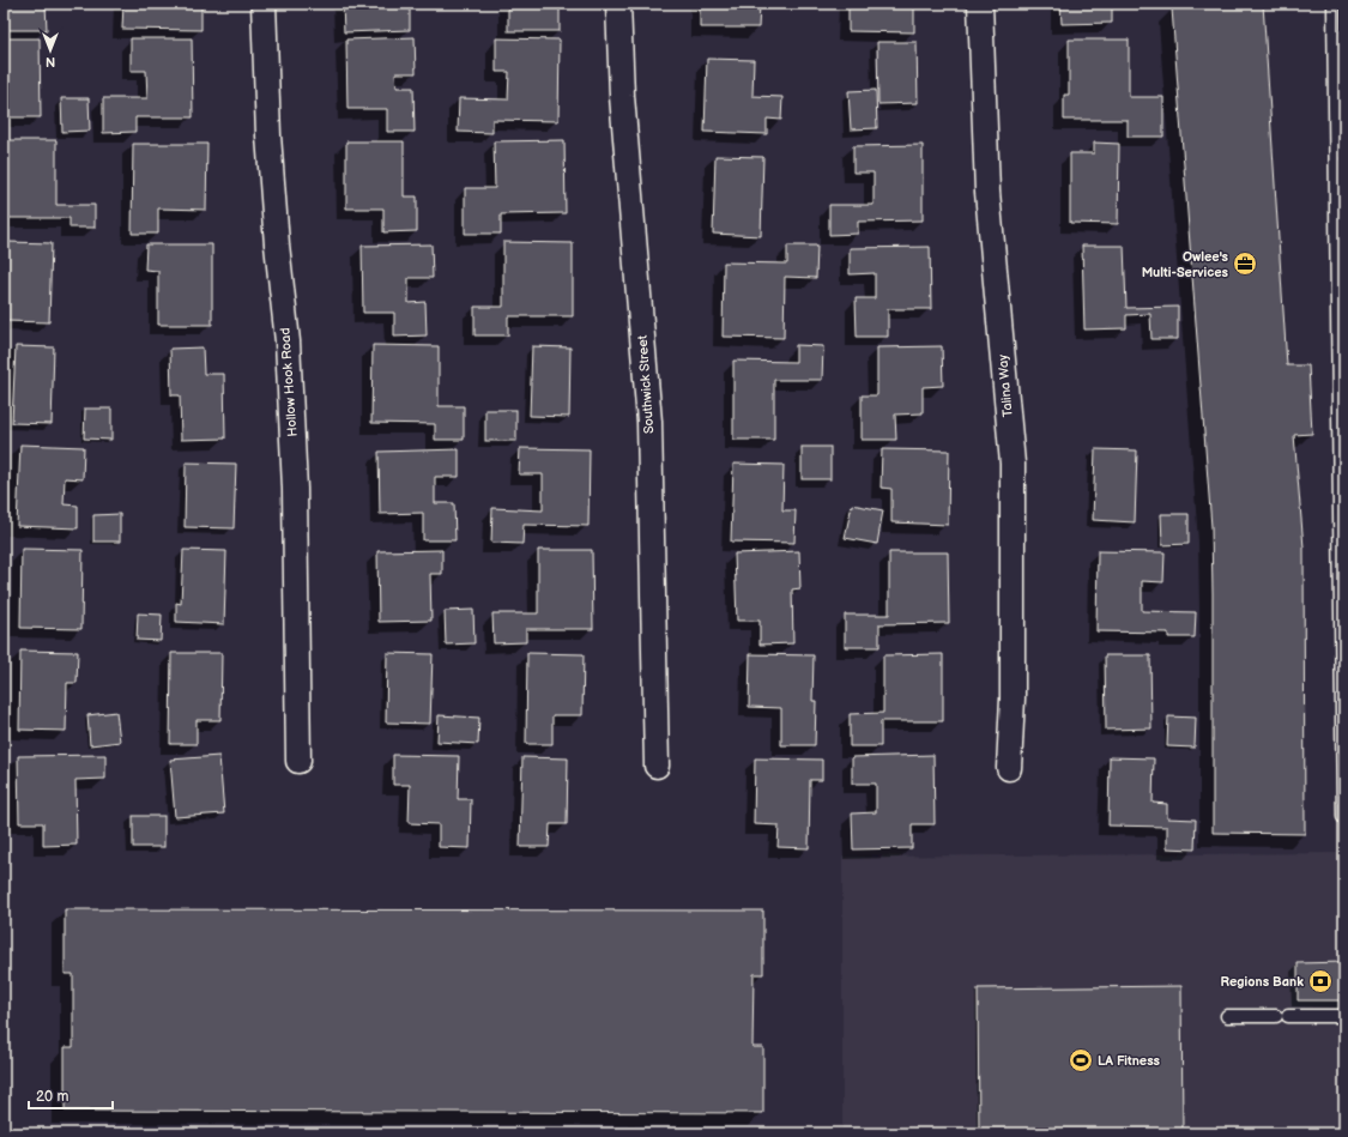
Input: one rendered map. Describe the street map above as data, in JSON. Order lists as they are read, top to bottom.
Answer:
{
  "streets": {
    "street": ["Hollow Hook Road", "Southwick Street", "Talina Way"]
  },
  "places": {
    "office": ["Owlee's Multi-Services"],
    "bank": ["Regions Bank"],
    "sports": ["LA Fitness"]
  },
  "scale_bar": "20 m",
  "north": "bottom"
}
